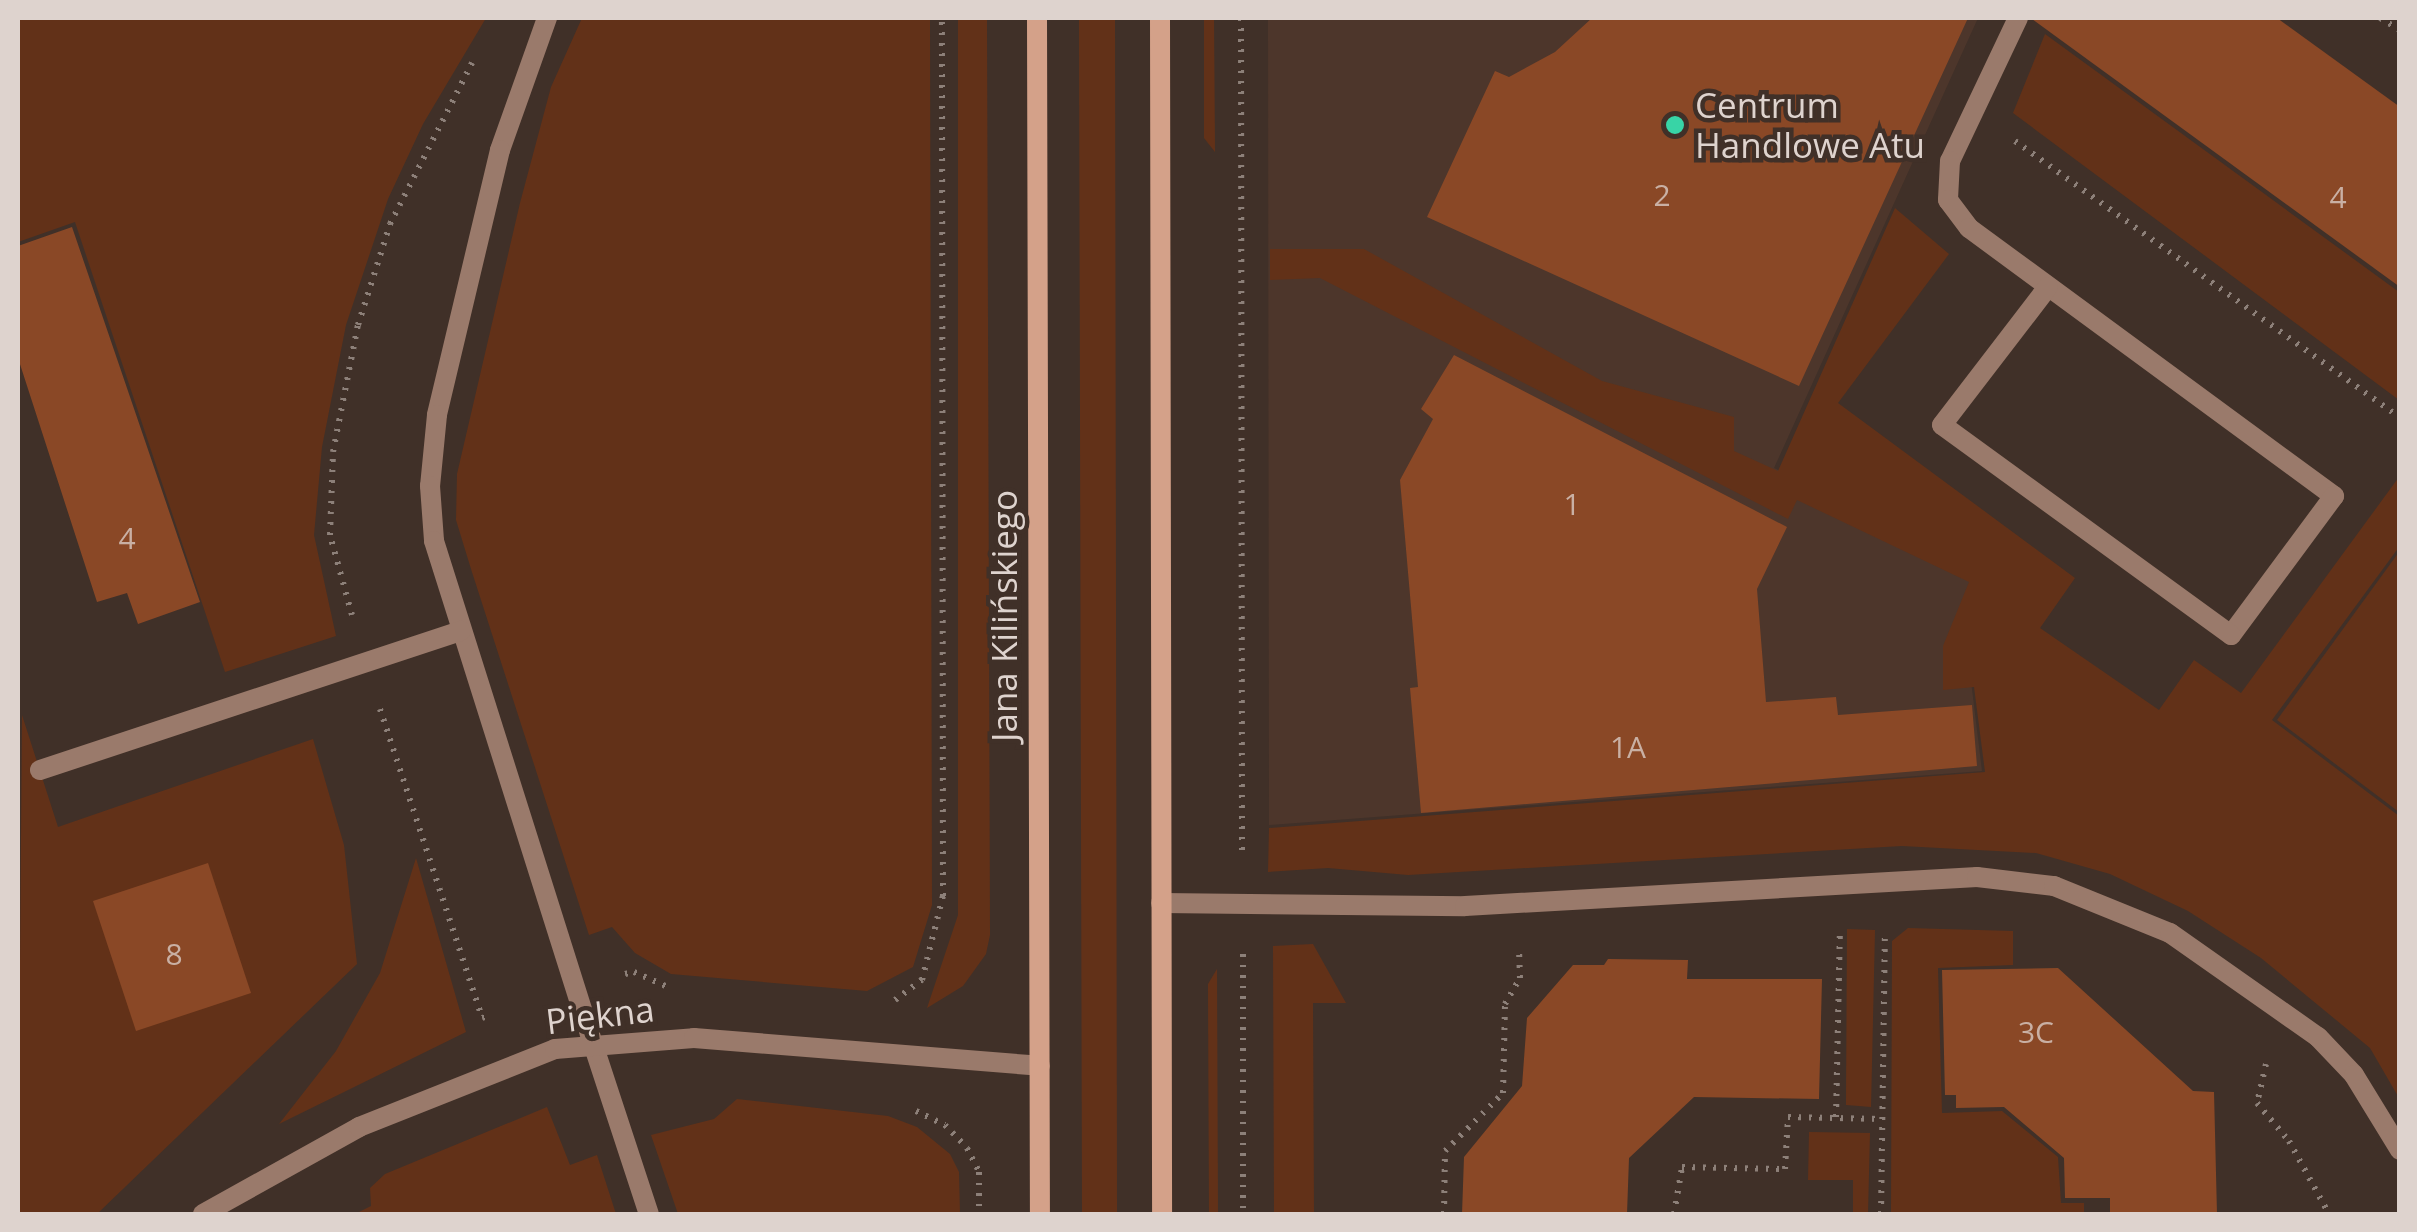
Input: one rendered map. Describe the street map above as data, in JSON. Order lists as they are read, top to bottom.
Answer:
{
  "streets": {
    "street": ["Jana Kilińskiego", "Piękna"]
  },
  "crossings": [
    ["Jana Kilińskiego", "Piękna"]
  ],
  "places": ["Centrum Handlowe Atu"],
  "house_numbers": [
    "2",
    "4",
    "1",
    "4",
    "1A",
    "8",
    "3C"
  ]
}
